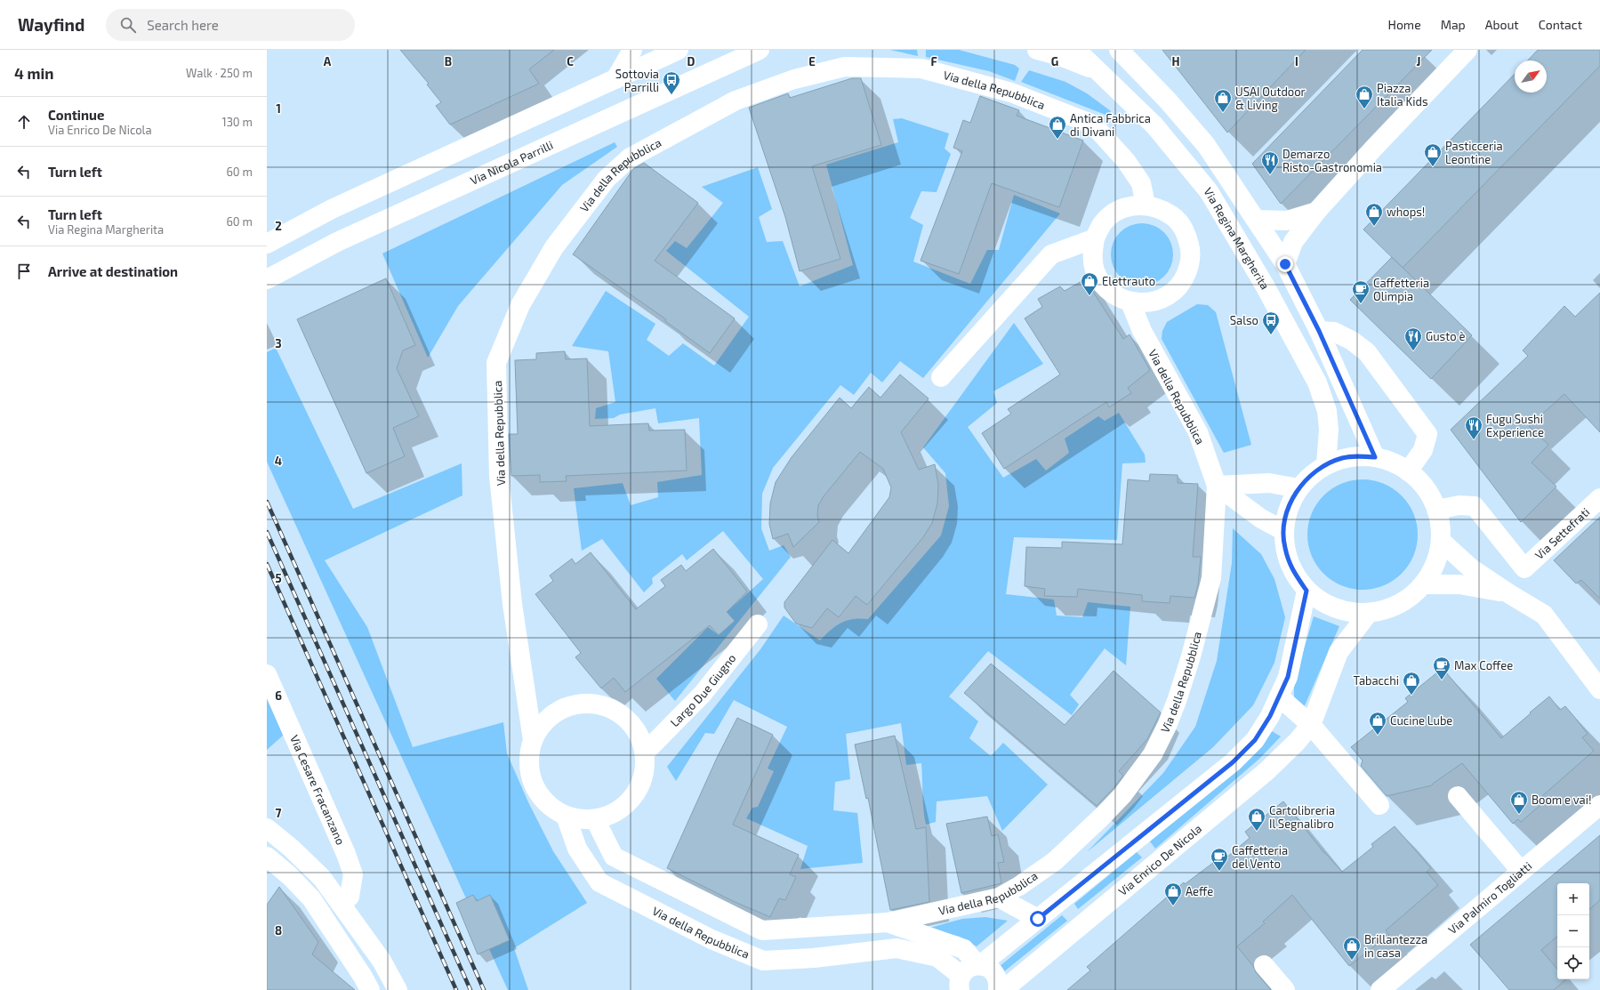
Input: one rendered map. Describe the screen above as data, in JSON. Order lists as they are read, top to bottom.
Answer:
{
  "streets": {
    "street": [
      "Via della Repubblica",
      "Via Nicola Parrilli",
      "Via Regina Margherita",
      "Via Settefrati",
      "Largo Due Giugno",
      "Via Cesare Fracanzano",
      "Via Enrico De Nicola",
      "Via Palmiro Togliatti"
    ]
  },
  "crossings": [
    ["Via della Repubblica", "Largo Due Giugno"]
  ],
  "places": {
    "bus stop": ["Sottovia Parrilli", "Salso"],
    "shop": [
      "Piazza Italia Kids",
      "USAI Outdoor & Living",
      "Antica Fabbrica di Divani",
      "Pasticceria Leontine",
      "whops!",
      "Elettrauto",
      "Tabacchi",
      "Cucine Lube",
      "Boom e vai!",
      "Cartolibreria Il Segnalibro",
      "Aeffe",
      "Brillantezza in casa"
    ],
    "restaurant": ["Demarzo Risto-Gastronomia", "Gusto è", "Fugu Sushi Experience"],
    "cafe": ["Caffetteria Olimpia", "Max Coffee", "Caffetteria del Vento"]
  },
  "north": "top right",
  "page": {
    "header": "Wayfind",
    "search": "Search here",
    "nav": [
      "Home",
      "Map",
      "About",
      "Contact"
    ],
    "heading": ["4 min", "Walk · 250 m"],
    "list": [
      ["Continue", "Via Enrico De Nicola", "130 m"],
      ["Turn left", "60 m"],
      ["Turn left", "Via Regina Margherita", "60 m"],
      "Arrive at destination"
    ],
    "map_buttons": ["+", "−"]
  },
  "grid": {
    "columns": [
      "A",
      "B",
      "C",
      "D",
      "E",
      "F",
      "G",
      "H",
      "I",
      "J"
    ],
    "rows": [
      "1",
      "2",
      "3",
      "4",
      "5",
      "6",
      "7",
      "8"
    ]
  }
}
